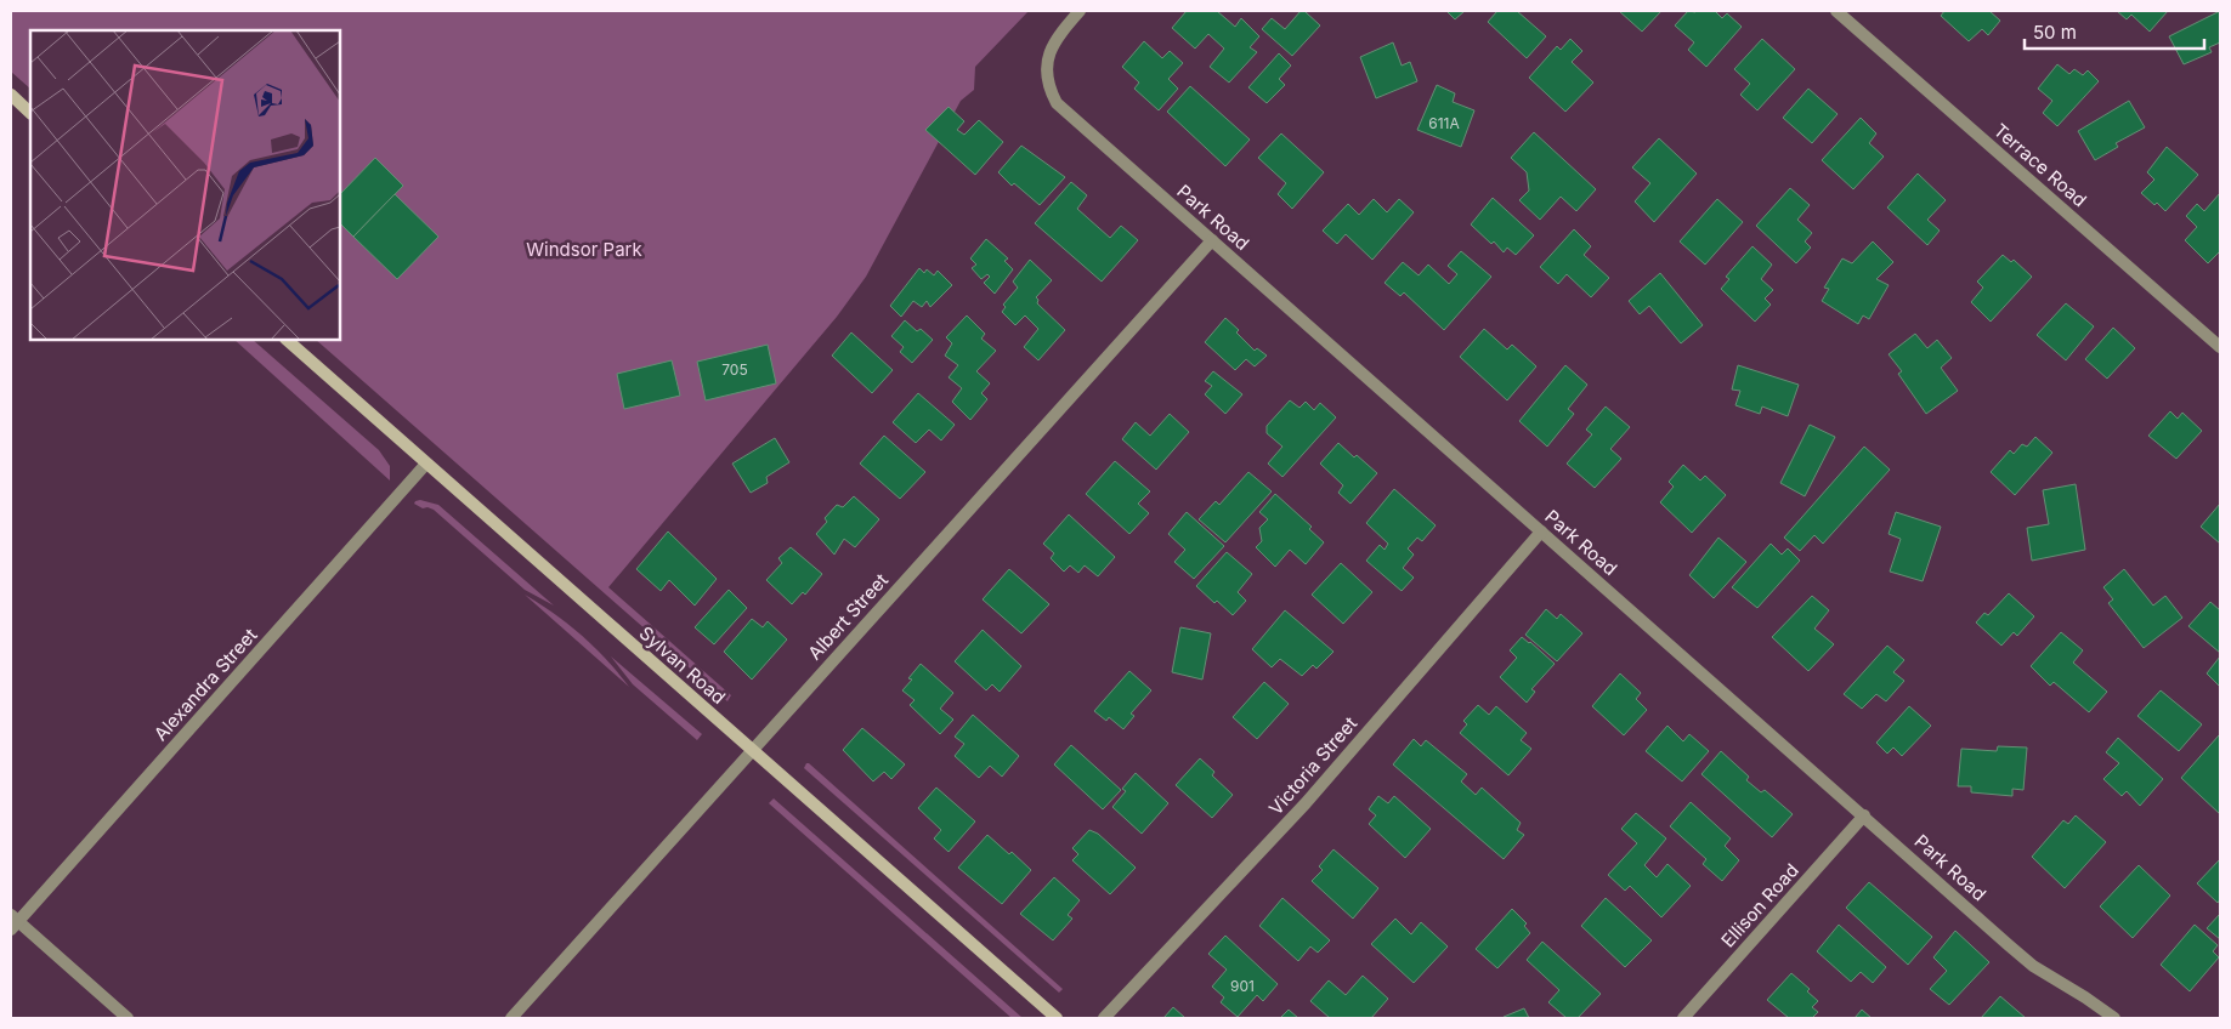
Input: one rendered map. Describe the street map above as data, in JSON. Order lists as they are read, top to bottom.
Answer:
{
  "streets": {
    "street": [
      "Terrace Road",
      "Park Road",
      "Albert Street",
      "Sylvan Road",
      "Alexandra Street",
      "Victoria Street",
      "Ellison Road"
    ]
  },
  "crossings": [
    ["Park Road", "Albert Street"],
    ["Park Road", "Victoria Street"],
    ["Park Road", "Ellison Road"],
    ["Albert Street", "Sylvan Road"],
    ["Sylvan Road", "Alexandra Street"]
  ],
  "parks": ["Windsor Park"],
  "house_numbers": ["611A", "705", "901"],
  "scale_bar": "50 m"
}
